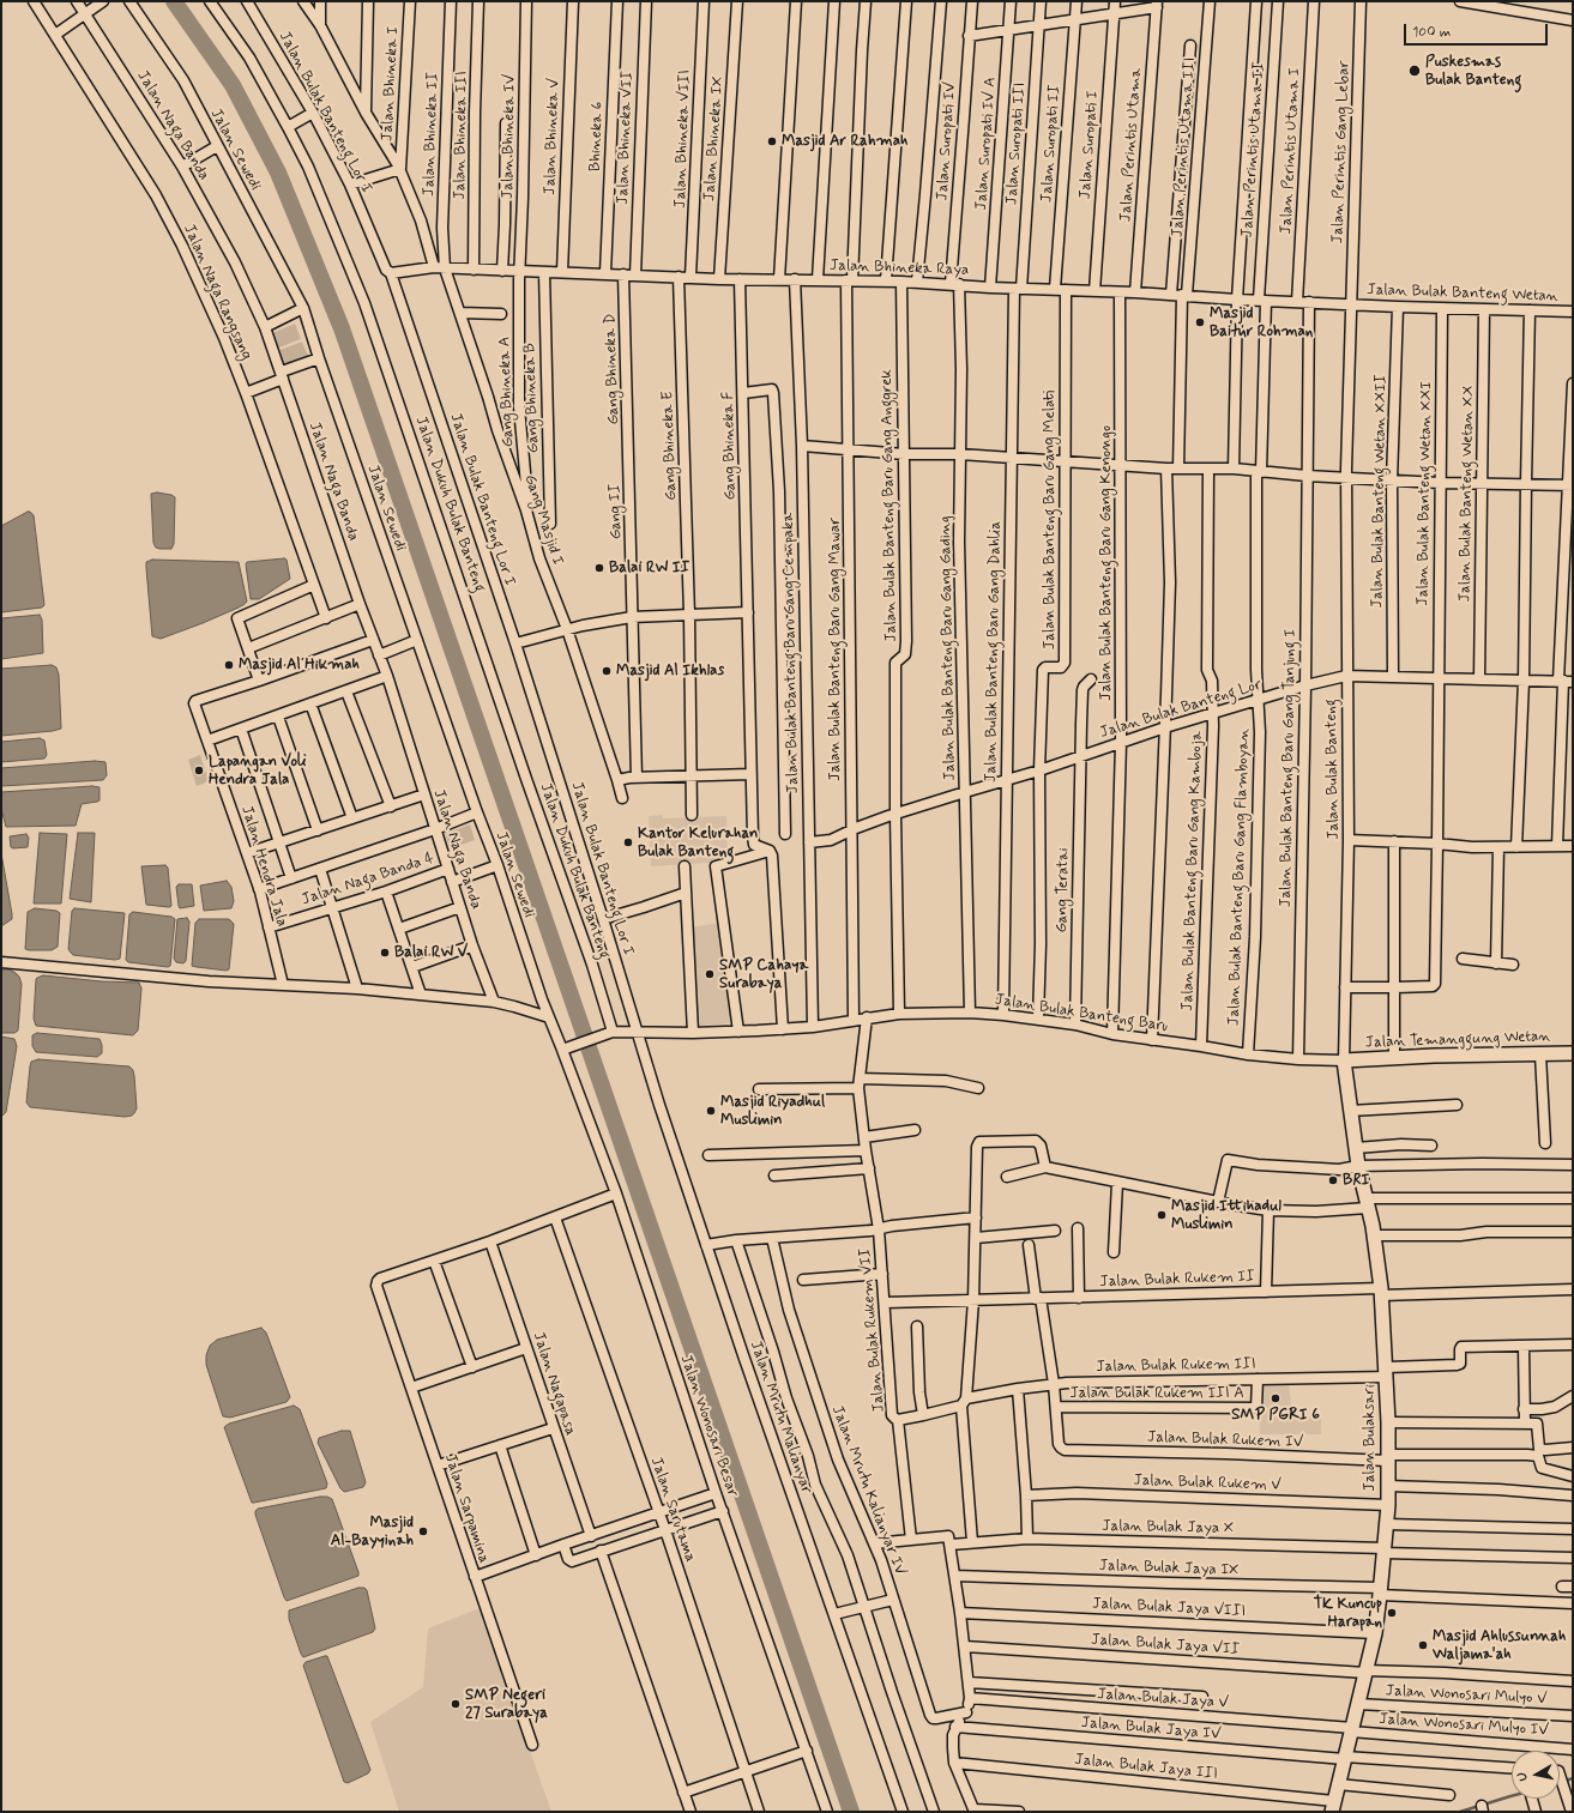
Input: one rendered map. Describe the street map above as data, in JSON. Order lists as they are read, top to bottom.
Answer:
{
  "streets": {
    "street": [
      "Jalan Bhineka I",
      "Jalan Bulak Banteng Lor I",
      "Jalan Naga Banda",
      "Jalan Bhineka II",
      "Jalan Bhineka III",
      "Jalan Bhineka IV",
      "Jalan Bhineka V",
      "Bhineka 6",
      "Jalan Bhineka VII",
      "Jalan Bhineka VIII",
      "Jalan Bhineka IX",
      "Jalan Suropati IV",
      "Jalan Suropati IV A",
      "Jalan Suropati III",
      "Jalan Suropati II",
      "Jalan Suropati I",
      "Jalan Perintis Utama",
      "Jalan Perintis Utama III",
      "Jalan Sewedi",
      "Jalan Perintis Utama II",
      "Jalan Perintis Utama I",
      "Jalan Perintis Gang Lebar",
      "Jalan Bhineka Raya",
      "Jalan Naga Rangsang",
      "Jalan Bulak Banteng Wetan",
      "Gang Bhineka D",
      "Gang Bhineka A",
      "Gang Bhineka B",
      "Gang Bhineka E",
      "Gang Bhineka F",
      "Jalan Bulak Banteng Wetan XXII",
      "Jalan Bulak Banteng Wetan XXI",
      "Jalan Bulak Banteng Wetan XX",
      "Jalan Dukuh Bulak Banteng",
      "Jalan Bulak Banteng Baru Gang Anggrek",
      "Gang II",
      "Gang Masjid I",
      "Jalan Bulak Banteng Baru Gang Melati",
      "Jalan Bulak Banteng Baru Gang Kenongo",
      "Jalan Bulak Banteng Baru Gang Gading",
      "Jalan Bulak Banteng Baru Gang Mawar",
      "Jalan Bulak Banteng Baru Gang Dahlia",
      "Jalan Bulak Banteng Baru Gang Cempaka",
      "Jalan Bulak Banteng Lor",
      "Jalan Bulak Banteng Baru Gang Tanjung I",
      "Jalan Bulak Banteng",
      "Jalan Hendra Jala",
      "Jalan Bulak Banteng Baru Gang Kamboja",
      "Jalan Bulak Banteng Baru Gang Flamboyan",
      "Jalan Naga Banda 4",
      "Gang Teratai",
      "Jalan Bulak Banteng Baru",
      "Jalan Temanggung Wetan",
      "Jalan Bulak Rukem II",
      "Jalan Bulak Rukem VII",
      "Jalan Bulak Rukem III",
      "Jalan Nagapasa",
      "Jalan Bulak Rukem III A",
      "Jalan Mrutu Malianyar",
      "Jalan Wonosari Besar",
      "Jalan Bulaksari",
      "Jalan Bulak Rukem IV",
      "Jalan Bulak Rukem V",
      "Jalan Mrutu Kalianyar IV",
      "Jalan Sarpamina",
      "Jalan Sarutama",
      "Jalan Bulak Jaya X",
      "Jalan Bulak Jaya IX",
      "Jalan Bulak Jaya VIII",
      "Jalan Bulak Jaya VII",
      "Jalan Wonosari Mulyo V",
      "Jalan Bulak Jaya V",
      "Jalan Wonosari Mulyo IV",
      "Jalan Bulak Jaya IV",
      "Jalan Bulak Jaya III"
    ]
  },
  "crossings": [
    ["Jalan Bhineka I", "Jalan Bhineka Raya"],
    ["Jalan Bulak Banteng Lor I", "Jalan Bhineka Raya"],
    ["Jalan Bulak Banteng Lor I", "Jalan Bulak Banteng Baru"],
    ["Jalan Bulak Banteng Lor I", "Jalan Mrutu Malianyar"],
    ["Jalan Naga Banda", "Jalan Naga Banda 4"],
    ["Jalan Bhineka II", "Jalan Bhineka Raya"],
    ["Jalan Bhineka II", "Gang Masjid I"],
    ["Jalan Bhineka III", "Jalan Bhineka Raya"],
    ["Jalan Bhineka IV", "Jalan Bhineka Raya"],
    ["Jalan Bhineka IV", "Gang Bhineka A"],
    ["Jalan Bhineka V", "Jalan Bhineka Raya"],
    ["Bhineka 6", "Jalan Bhineka Raya"],
    ["Jalan Bhineka VII", "Jalan Bhineka Raya"],
    ["Jalan Bhineka VIII", "Jalan Bhineka Raya"],
    ["Jalan Bhineka IX", "Jalan Bhineka Raya"],
    ["Jalan Suropati IV", "Jalan Bhineka Raya"],
    ["Jalan Suropati IV", "Jalan Bulak Banteng Baru Gang Gading"],
    ["Jalan Suropati IV A", "Jalan Bhineka Raya"],
    ["Jalan Suropati III", "Jalan Bhineka Raya"],
    ["Jalan Suropati III", "Jalan Bulak Banteng Baru Gang Dahlia"],
    ["Jalan Suropati II", "Jalan Bhineka Raya"],
    ["Jalan Suropati I", "Jalan Bhineka Raya"],
    ["Jalan Perintis Utama", "Jalan Bhineka Raya"],
    ["Jalan Perintis Utama III", "Jalan Bhineka Raya"],
    ["Jalan Sewedi", "Jalan Bulak Banteng Baru"],
    ["Jalan Sewedi", "Jalan Wonosari Besar"],
    ["Jalan Perintis Utama II", "Jalan Bhineka Raya"],
    ["Jalan Perintis Utama II", "Jalan Bulak Banteng Baru Gang Flamboyan"],
    ["Jalan Perintis Utama I", "Jalan Bhineka Raya"],
    ["Jalan Perintis Gang Lebar", "Jalan Bhineka Raya"],
    ["Jalan Perintis Gang Lebar", "Jalan Bulak Banteng Wetan"],
    ["Jalan Perintis Gang Lebar", "Jalan Bulak Banteng"],
    ["Jalan Bhineka Raya", "Jalan Bulak Banteng Wetan"],
    ["Jalan Bhineka Raya", "Gang Bhineka D"],
    ["Jalan Bhineka Raya", "Gang Bhineka A"],
    ["Jalan Bhineka Raya", "Gang Bhineka B"],
    ["Jalan Bhineka Raya", "Gang Bhineka E"],
    ["Jalan Bhineka Raya", "Gang Bhineka F"],
    ["Jalan Bhineka Raya", "Jalan Bulak Banteng Baru Gang Anggrek"],
    ["Jalan Bhineka Raya", "Gang Masjid I"],
    ["Jalan Bhineka Raya", "Jalan Bulak Banteng Baru Gang Melati"],
    ["Jalan Bhineka Raya", "Jalan Bulak Banteng Baru Gang Kenongo"],
    ["Jalan Bhineka Raya", "Jalan Bulak Banteng Baru Gang Gading"],
    ["Jalan Bhineka Raya", "Jalan Bulak Banteng Baru Gang Mawar"],
    ["Jalan Bhineka Raya", "Jalan Bulak Banteng Baru Gang Dahlia"],
    ["Jalan Bhineka Raya", "Jalan Bulak Banteng Baru Gang Cempaka"],
    ["Jalan Bhineka Raya", "Jalan Bulak Banteng Baru Gang Tanjung I"],
    ["Jalan Bulak Banteng Wetan", "Jalan Bulak Banteng Wetan XXII"],
    ["Jalan Bulak Banteng Wetan", "Jalan Bulak Banteng Wetan XXI"],
    ["Jalan Bulak Banteng Wetan", "Jalan Bulak Banteng Wetan XX"],
    ["Gang Bhineka D", "Gang II"],
    ["Gang Bhineka A", "Gang Masjid I"],
    ["Jalan Bulak Banteng Wetan XXII", "Jalan Bulak Banteng Lor"],
    ["Jalan Bulak Banteng Wetan XXI", "Jalan Bulak Banteng Lor"],
    ["Jalan Bulak Banteng Wetan XX", "Jalan Bulak Banteng Lor"],
    ["Jalan Dukuh Bulak Banteng", "Jalan Bulak Banteng Baru"],
    ["Jalan Bulak Banteng Baru Gang Anggrek", "Jalan Bulak Banteng Lor"],
    ["Jalan Bulak Banteng Baru Gang Anggrek", "Jalan Bulak Banteng Baru"],
    ["Jalan Bulak Banteng Baru Gang Melati", "Jalan Bulak Banteng Lor"],
    ["Jalan Bulak Banteng Baru Gang Melati", "Jalan Bulak Banteng Baru"],
    ["Jalan Bulak Banteng Baru Gang Kenongo", "Jalan Bulak Banteng Lor"],
    ["Jalan Bulak Banteng Baru Gang Kenongo", "Jalan Bulak Banteng Baru"],
    ["Jalan Bulak Banteng Baru Gang Gading", "Jalan Bulak Banteng Lor"],
    ["Jalan Bulak Banteng Baru Gang Gading", "Jalan Bulak Banteng Baru"],
    ["Jalan Bulak Banteng Baru Gang Mawar", "Jalan Bulak Banteng Lor"],
    ["Jalan Bulak Banteng Baru Gang Mawar", "Jalan Bulak Banteng Baru"],
    ["Jalan Bulak Banteng Baru Gang Dahlia", "Jalan Bulak Banteng Lor"],
    ["Jalan Bulak Banteng Baru Gang Dahlia", "Jalan Bulak Banteng Baru"],
    ["Jalan Bulak Banteng Baru Gang Cempaka", "Jalan Bulak Banteng Lor"],
    ["Jalan Bulak Banteng Baru Gang Cempaka", "Jalan Bulak Banteng Baru"],
    ["Jalan Bulak Banteng Lor", "Jalan Bulak Banteng Baru Gang Tanjung I"],
    ["Jalan Bulak Banteng Lor", "Jalan Bulak Banteng"],
    ["Jalan Bulak Banteng Lor", "Jalan Bulak Banteng Baru Gang Kamboja"],
    ["Jalan Bulak Banteng Lor", "Jalan Bulak Banteng Baru Gang Flamboyan"],
    ["Jalan Bulak Banteng Lor", "Gang Teratai"],
    ["Jalan Bulak Banteng Baru Gang Tanjung I", "Jalan Bulak Banteng Baru"],
    ["Jalan Bulak Banteng", "Jalan Bulak Banteng Baru"],
    ["Jalan Bulak Banteng", "Jalan Temanggung Wetan"],
    ["Jalan Bulak Banteng", "Jalan Bulaksari"],
    ["Jalan Hendra Jala", "Jalan Naga Banda 4"],
    ["Jalan Bulak Banteng Baru Gang Kamboja", "Jalan Bulak Banteng Baru"],
    ["Jalan Bulak Banteng Baru Gang Flamboyan", "Jalan Bulak Banteng Baru"],
    ["Gang Teratai", "Jalan Bulak Banteng Baru"],
    ["Jalan Bulak Banteng Baru", "Jalan Temanggung Wetan"],
    ["Jalan Bulak Banteng Baru", "Jalan Bulak Rukem VII"],
    ["Jalan Bulak Banteng Baru", "Jalan Mrutu Malianyar"],
    ["Jalan Bulak Banteng Baru", "Jalan Wonosari Besar"],
    ["Jalan Bulak Banteng Baru", "Jalan Bulaksari"],
    ["Jalan Temanggung Wetan", "Jalan Bulaksari"],
    ["Jalan Bulak Rukem II", "Jalan Bulak Rukem VII"],
    ["Jalan Bulak Rukem II", "Jalan Bulaksari"],
    ["Jalan Bulak Rukem VII", "Jalan Bulak Rukem III"],
    ["Jalan Bulak Rukem III", "Jalan Bulak Rukem III A"],
    ["Jalan Bulak Rukem III", "Jalan Bulaksari"],
    ["Jalan Bulak Rukem III A", "Jalan Bulak Rukem IV"],
    ["Jalan Bulaksari", "Jalan Bulak Rukem IV"],
    ["Jalan Bulaksari", "Jalan Bulak Rukem V"],
    ["Jalan Bulaksari", "Jalan Bulak Jaya X"],
    ["Jalan Bulaksari", "Jalan Bulak Jaya IX"],
    ["Jalan Bulaksari", "Jalan Bulak Jaya VIII"],
    ["Jalan Bulaksari", "Jalan Bulak Jaya VII"],
    ["Jalan Bulaksari", "Jalan Wonosari Mulyo V"],
    ["Jalan Bulaksari", "Jalan Bulak Jaya V"],
    ["Jalan Bulaksari", "Jalan Wonosari Mulyo IV"],
    ["Jalan Bulaksari", "Jalan Bulak Jaya IV"],
    ["Jalan Bulaksari", "Jalan Bulak Jaya III"],
    ["Jalan Bulak Jaya V", "Jalan Wonosari Mulyo IV"]
  ],
  "places": [
    "Puskesmas Bulak Banteng",
    "Masjid Ar Rahmah",
    "Masjid Baitur Rohman",
    "Balai RW II",
    "Masjid Al Hikmah",
    "Masjid Al Ikhlas",
    "Lapangan Voli Hendra Jala",
    "Kantor Kelurahan Bulak Banteng",
    "Balai RW V",
    "SMP Cahaya Surabaya",
    "Masjid Riyadhul Muslimin",
    "BRI",
    "Masjid Ittihadul Muslimin",
    "SMP PGRI 6",
    "Masjid Al-Bayyinah",
    "TK Kuncup Harapan",
    "Masjid Ahlussunnah Waljama'ah",
    "SMP Negeri 27 Surabaya"
  ],
  "scale_bar": "100 m",
  "north": "left"
}
